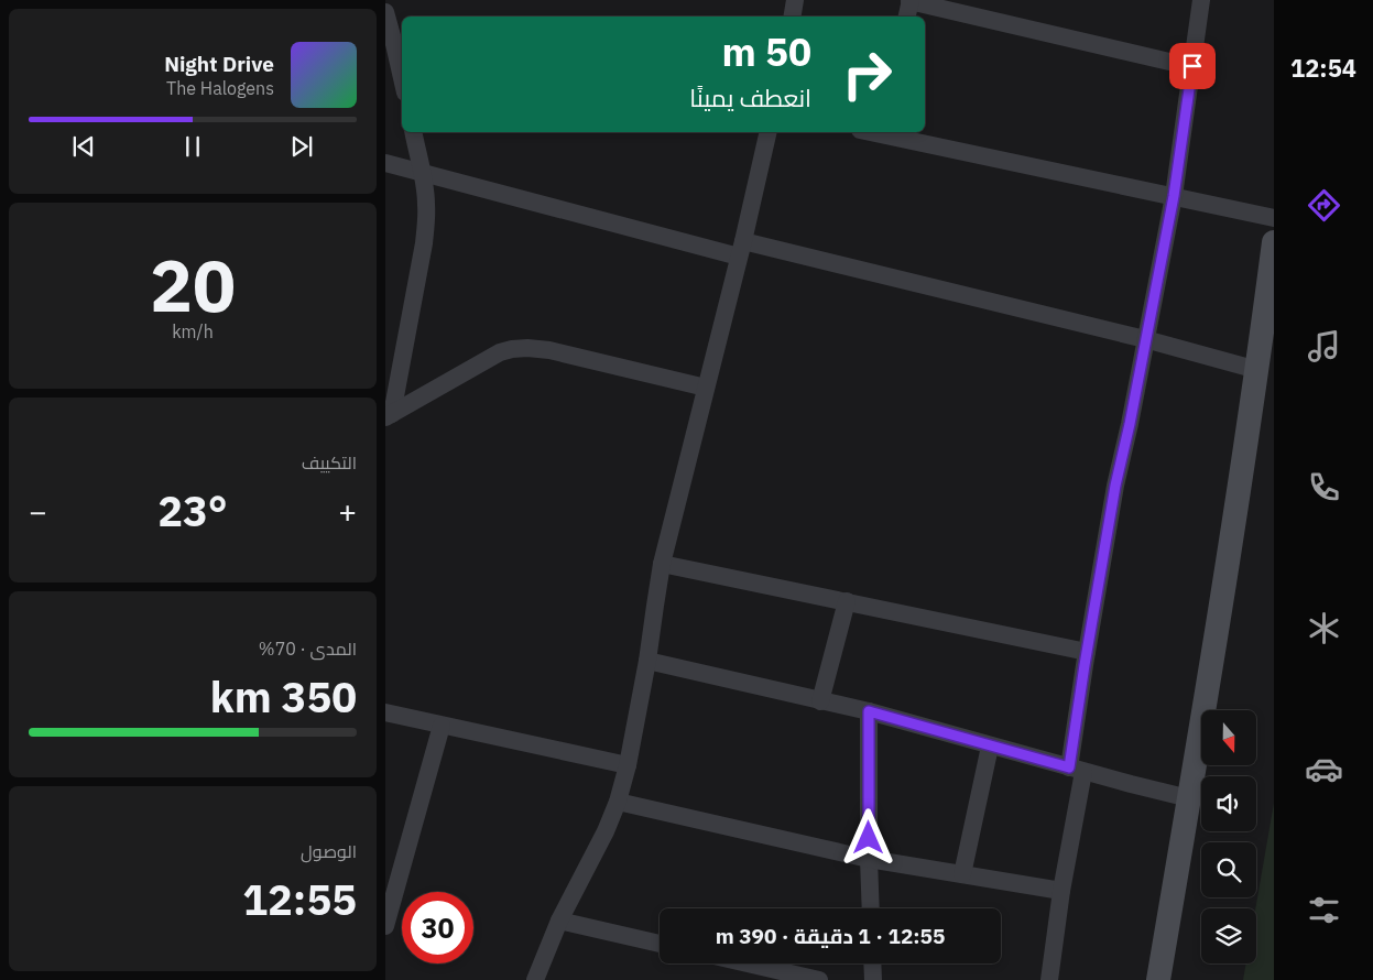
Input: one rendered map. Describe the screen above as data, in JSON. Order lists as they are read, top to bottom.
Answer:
{
  "north": "bottom",
  "page": {
    "tabs": "12:54",
    "turn": ["50 m", "انعطف يمينًا"],
    "song": ["Night Drive", "The Halogens"],
    "tile": [
      ["20", "km/h"],
      "التكييف",
      ["المدى · 70%", "350 km"],
      ["الوصول", "12:55"]
    ],
    "heat": ["−", "23°", "+"],
    "limit": "30",
    "trip": "12:55 · 1 دقيقة · 390 m"
  }
}
